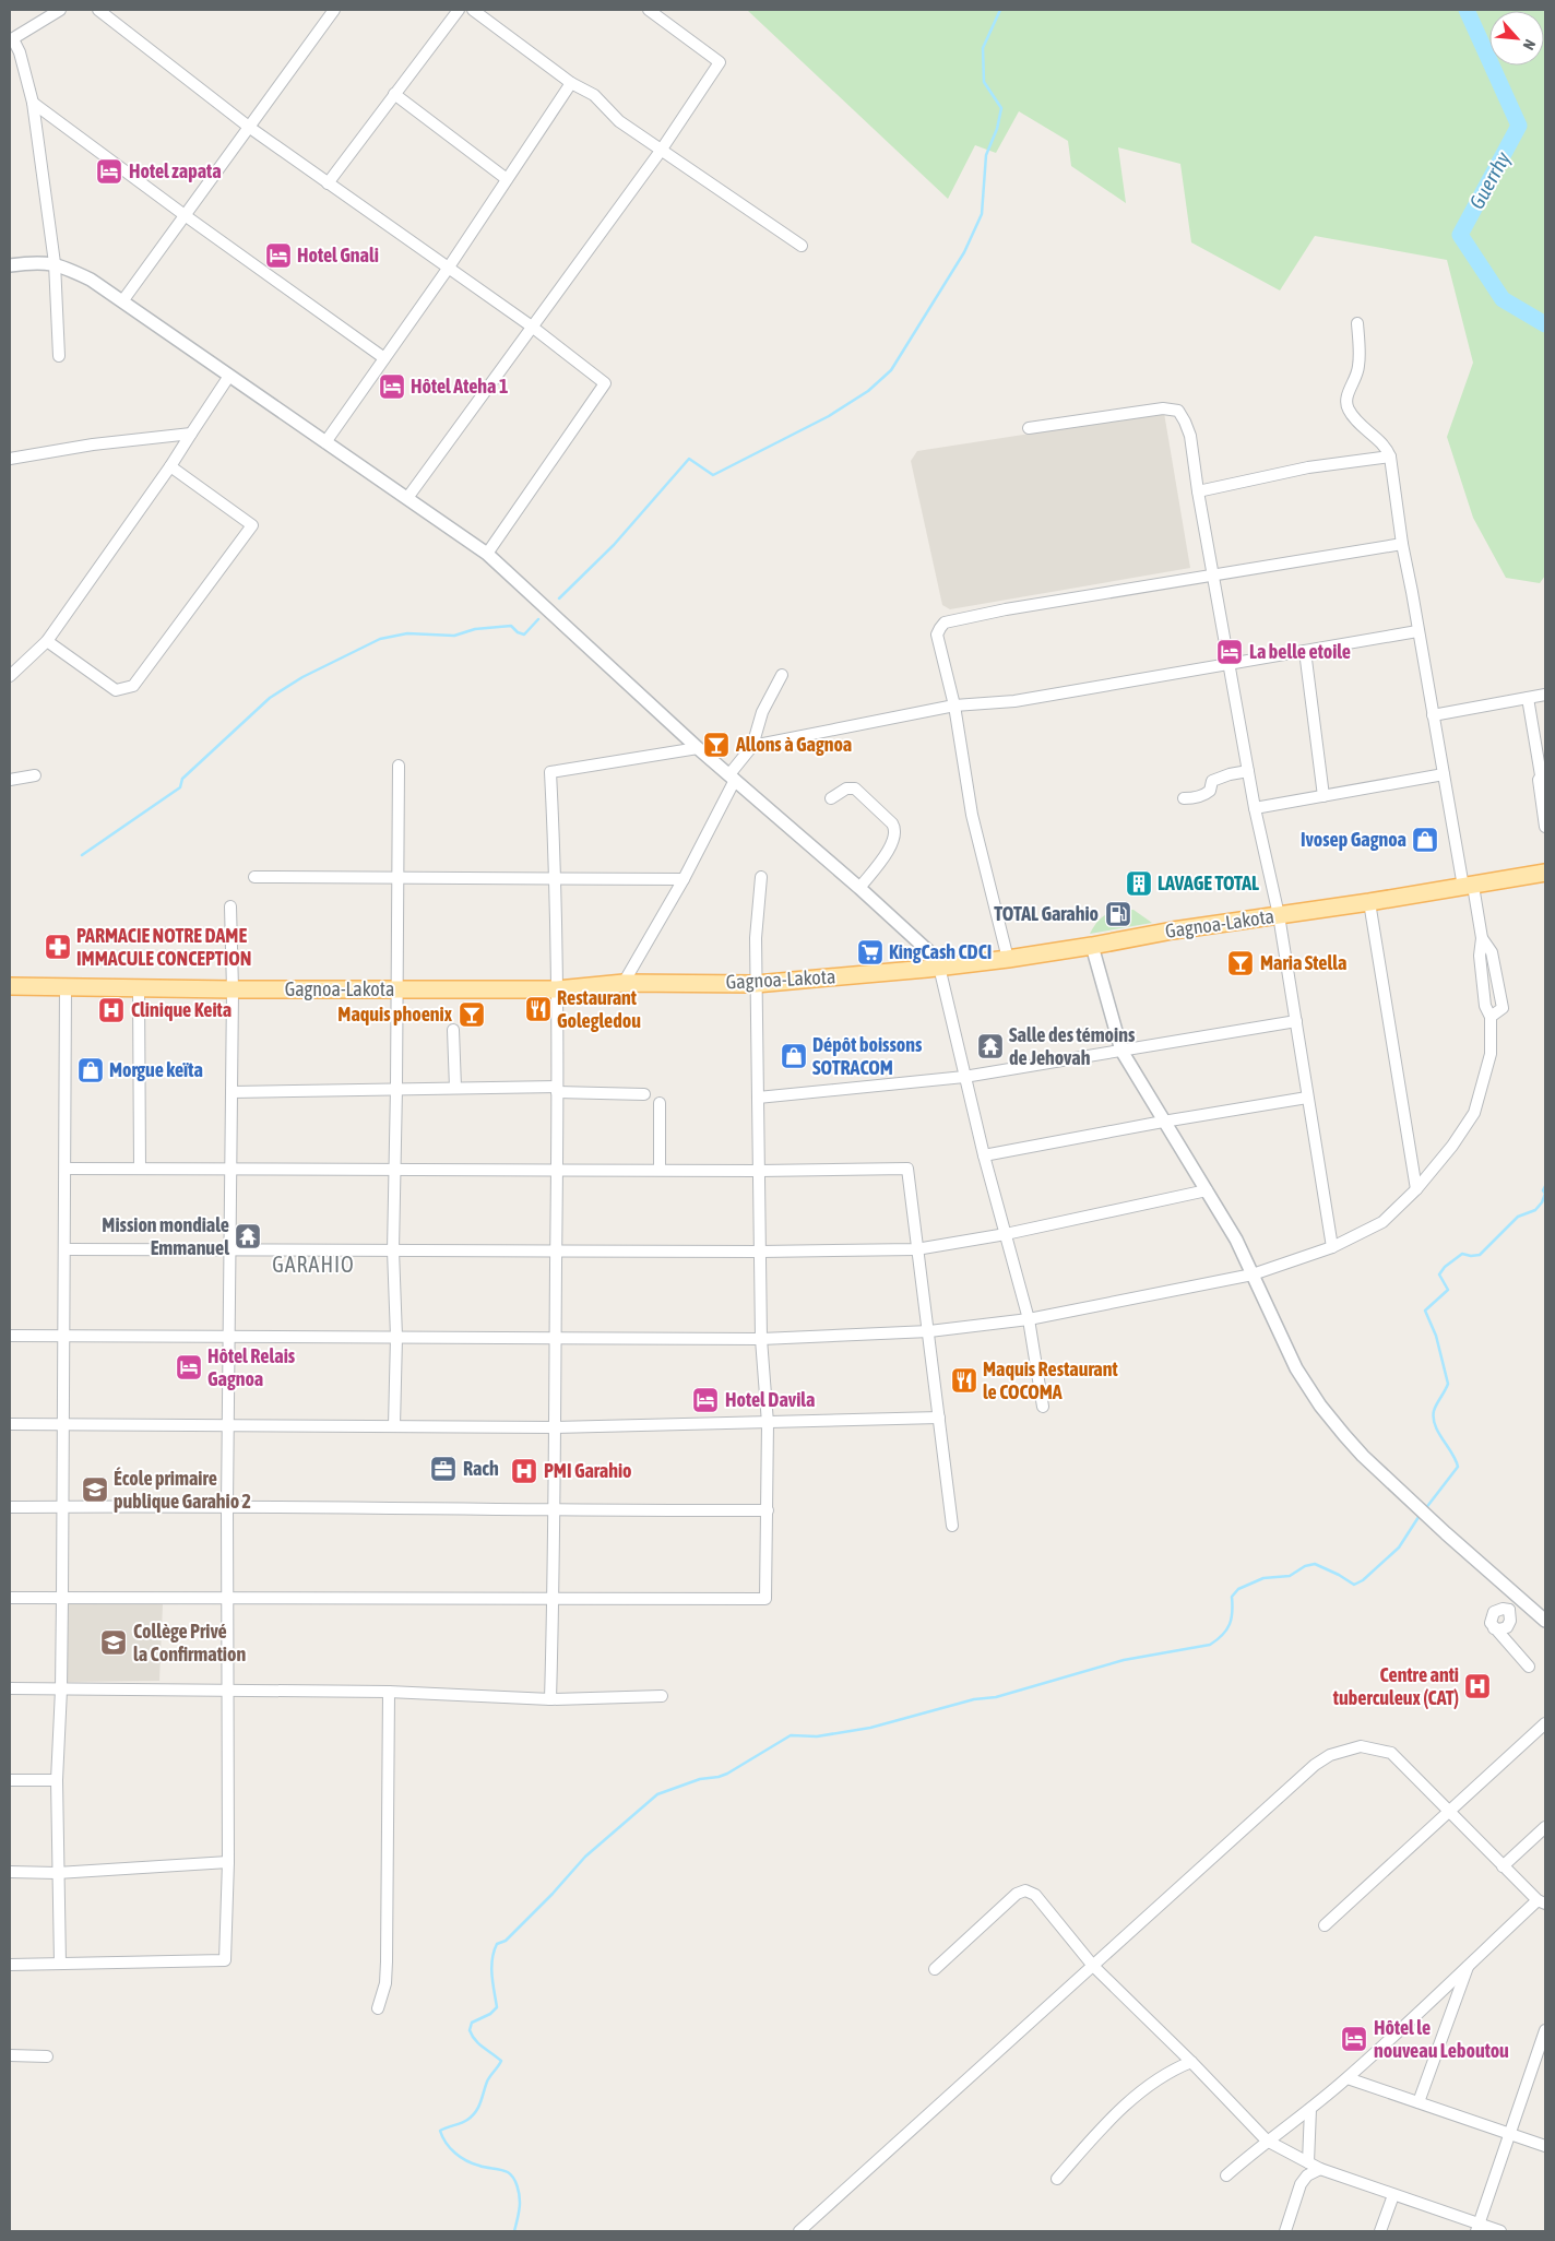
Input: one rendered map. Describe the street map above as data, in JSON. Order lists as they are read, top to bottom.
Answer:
{
  "streets": {
    "main road": ["Gagnoa-Lakota"]
  },
  "districts": ["GARAHIO"],
  "water": ["Guerrhy"],
  "places": {
    "hotel": [
      "Hotel zapata",
      "Hotel Gnali",
      "Hôtel Ateha 1",
      "La belle etoile",
      "Hôtel Relais Gagnoa",
      "Hotel Davila",
      "Hôtel le nouveau Leboutou"
    ],
    "bar": ["Allons à Gagnoa", "Maria Stella", "Maquis phoenix"],
    "shop": ["Ivosep Gagnoa", "Dépôt boissons SOTRACOM", "Morgue keïta"],
    "building": ["LAVAGE TOTAL"],
    "fuel station": ["TOTAL Garahio"],
    "pharmacy": ["PARMACIE NOTRE DAME IMMACULE CONCEPTION"],
    "supermarket": ["KingCash CDCI"],
    "restaurant": ["Restaurant Golegledou", "Maquis Restaurant le COCOMA"],
    "hospital": ["Clinique Keita", "PMI Garahio", "Centre anti tuberculeux (CAT)"],
    "temple": ["Salle des témoins de Jehovah", "Mission mondiale Emmanuel"],
    "office": ["Rach"],
    "school or university": ["École primaire publique Garahio 2", "Collège Privé la Confirmation"]
  },
  "north": "bottom right"
}
